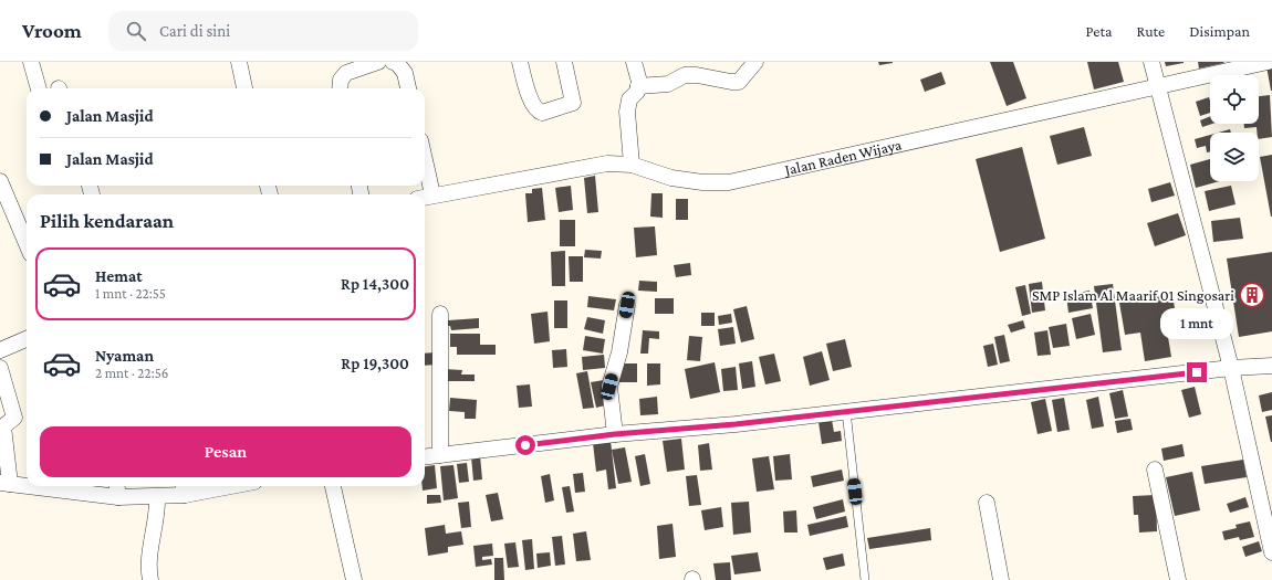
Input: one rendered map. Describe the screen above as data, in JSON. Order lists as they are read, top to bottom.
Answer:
{
  "streets": {
    "street": ["Jalan Raden Wijaya"]
  },
  "places": {
    "building": ["SMP Islam Al Maarif 01 Singosari"]
  },
  "page": {
    "header": "Vroom",
    "search": "Cari di sini",
    "nav": ["Peta", "Rute", "Disimpan"],
    "banner": ["Jalan Masjid", "Jalan Masjid"],
    "heading": "Pilih kendaraan",
    "list": [
      {
        "name": "Hemat",
        "note": "1 mnt · 22:55",
        "value": "Rp 14,300"
      },
      {
        "name": "Nyaman",
        "note": "2 mnt · 22:56",
        "value": "Rp 19,300"
      }
    ],
    "bubble": "1 mnt",
    "buttons": "Pesan"
  }
}
